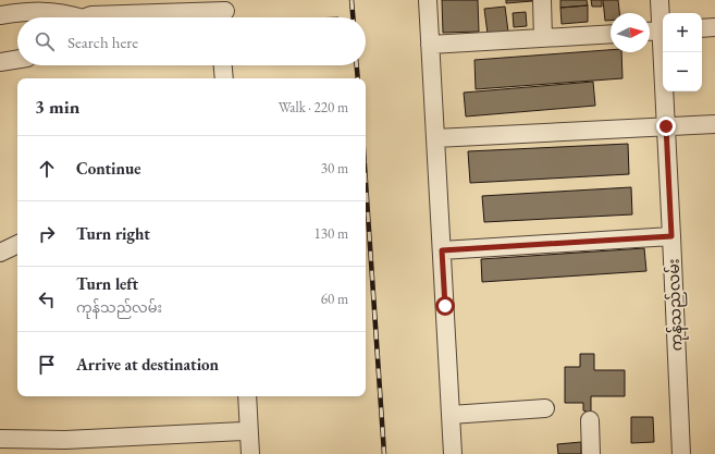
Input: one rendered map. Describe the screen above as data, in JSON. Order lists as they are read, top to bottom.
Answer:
{
  "streets": {
    "street": ["ကုန်သည်လမ်း"]
  },
  "north": "right",
  "page": {
    "map_buttons": ["+", "−"],
    "search": "Search here",
    "heading": ["3 min", "Walk · 220 m"],
    "list": [
      ["Continue", "30 m"],
      ["Turn right", "130 m"],
      ["Turn left", "ကုန်သည်လမ်း", "60 m"],
      "Arrive at destination"
    ]
  }
}
